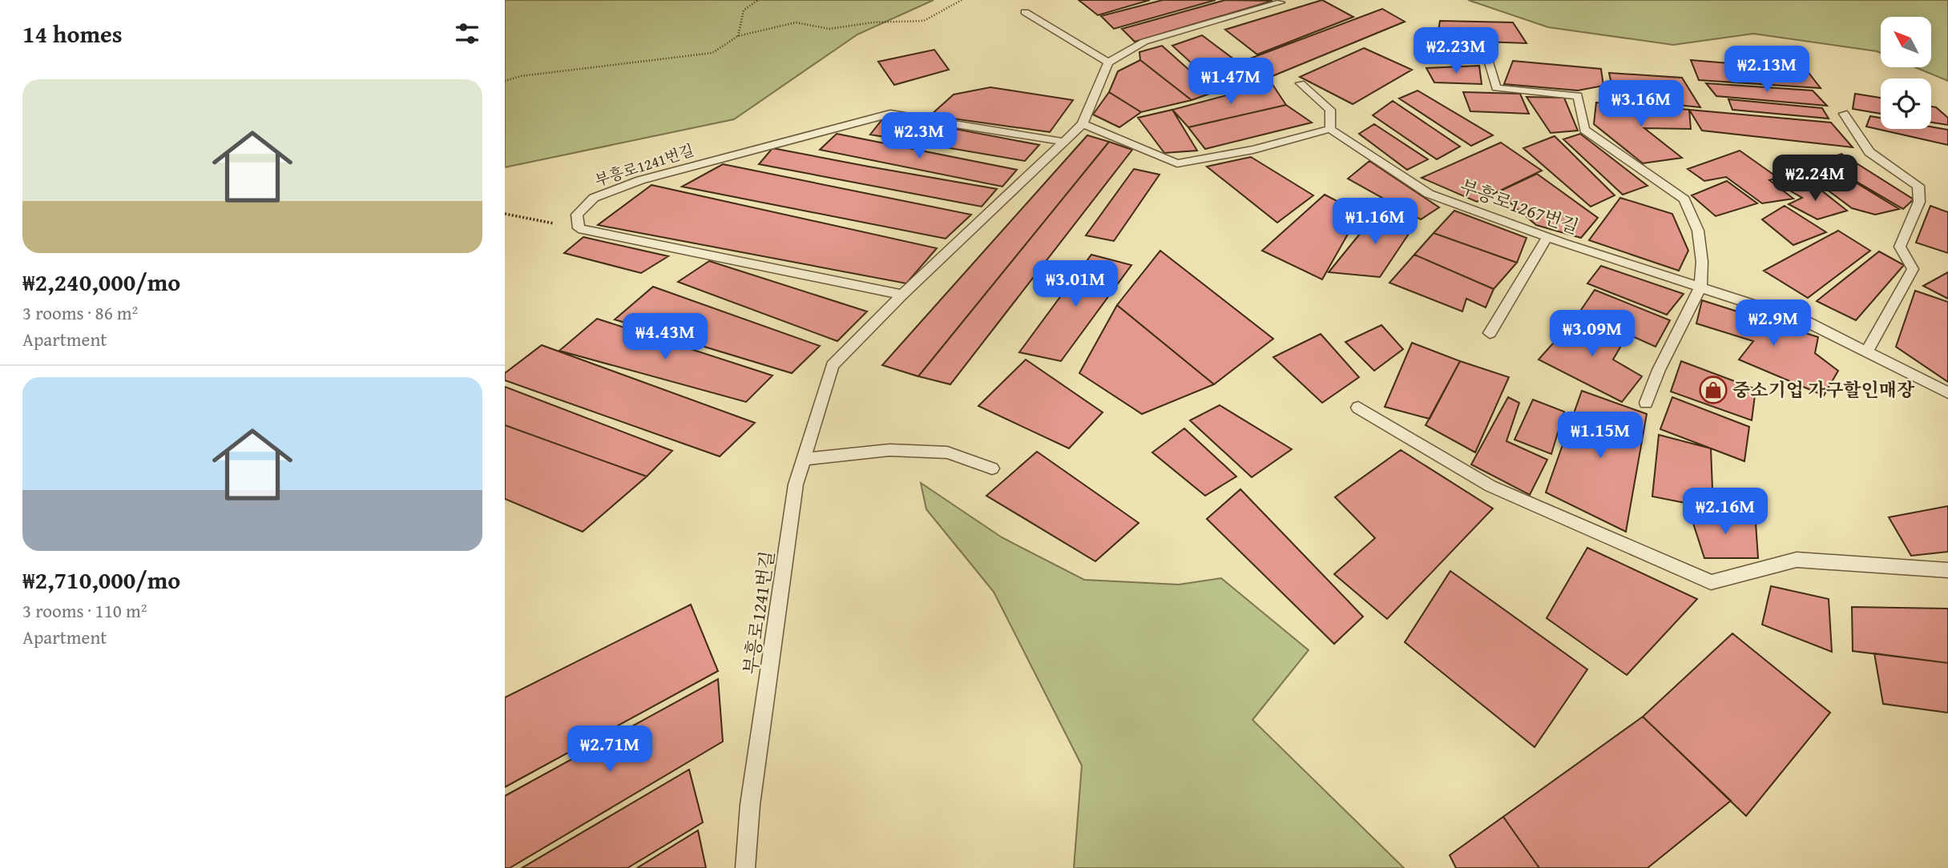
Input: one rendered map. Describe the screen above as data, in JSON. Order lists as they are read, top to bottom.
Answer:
{
  "streets": {
    "lane": ["부흥로1241번길", "부흥로1267번길"]
  },
  "places": {
    "shop": ["중소기업 가구할인매장"]
  },
  "north": "top left",
  "page": {
    "heading": "14 homes",
    "price": [
      "₩2.23M",
      "₩2.13M",
      "₩1.47M",
      "₩3.16M",
      "₩2.3M",
      "₩2.24M",
      "₩1.16M",
      "₩3.01M",
      "₩2.9M",
      "₩3.09M",
      "₩4.43M",
      "₩1.15M",
      "₩2.16M",
      "₩2.71M"
    ],
    "list": [
      {
        "name": "₩2,240,000/mo",
        "note": "3 rooms · 86 m² · Apartment"
      },
      {
        "name": "₩2,710,000/mo",
        "note": "3 rooms · 110 m² · Apartment"
      }
    ]
  }
}
